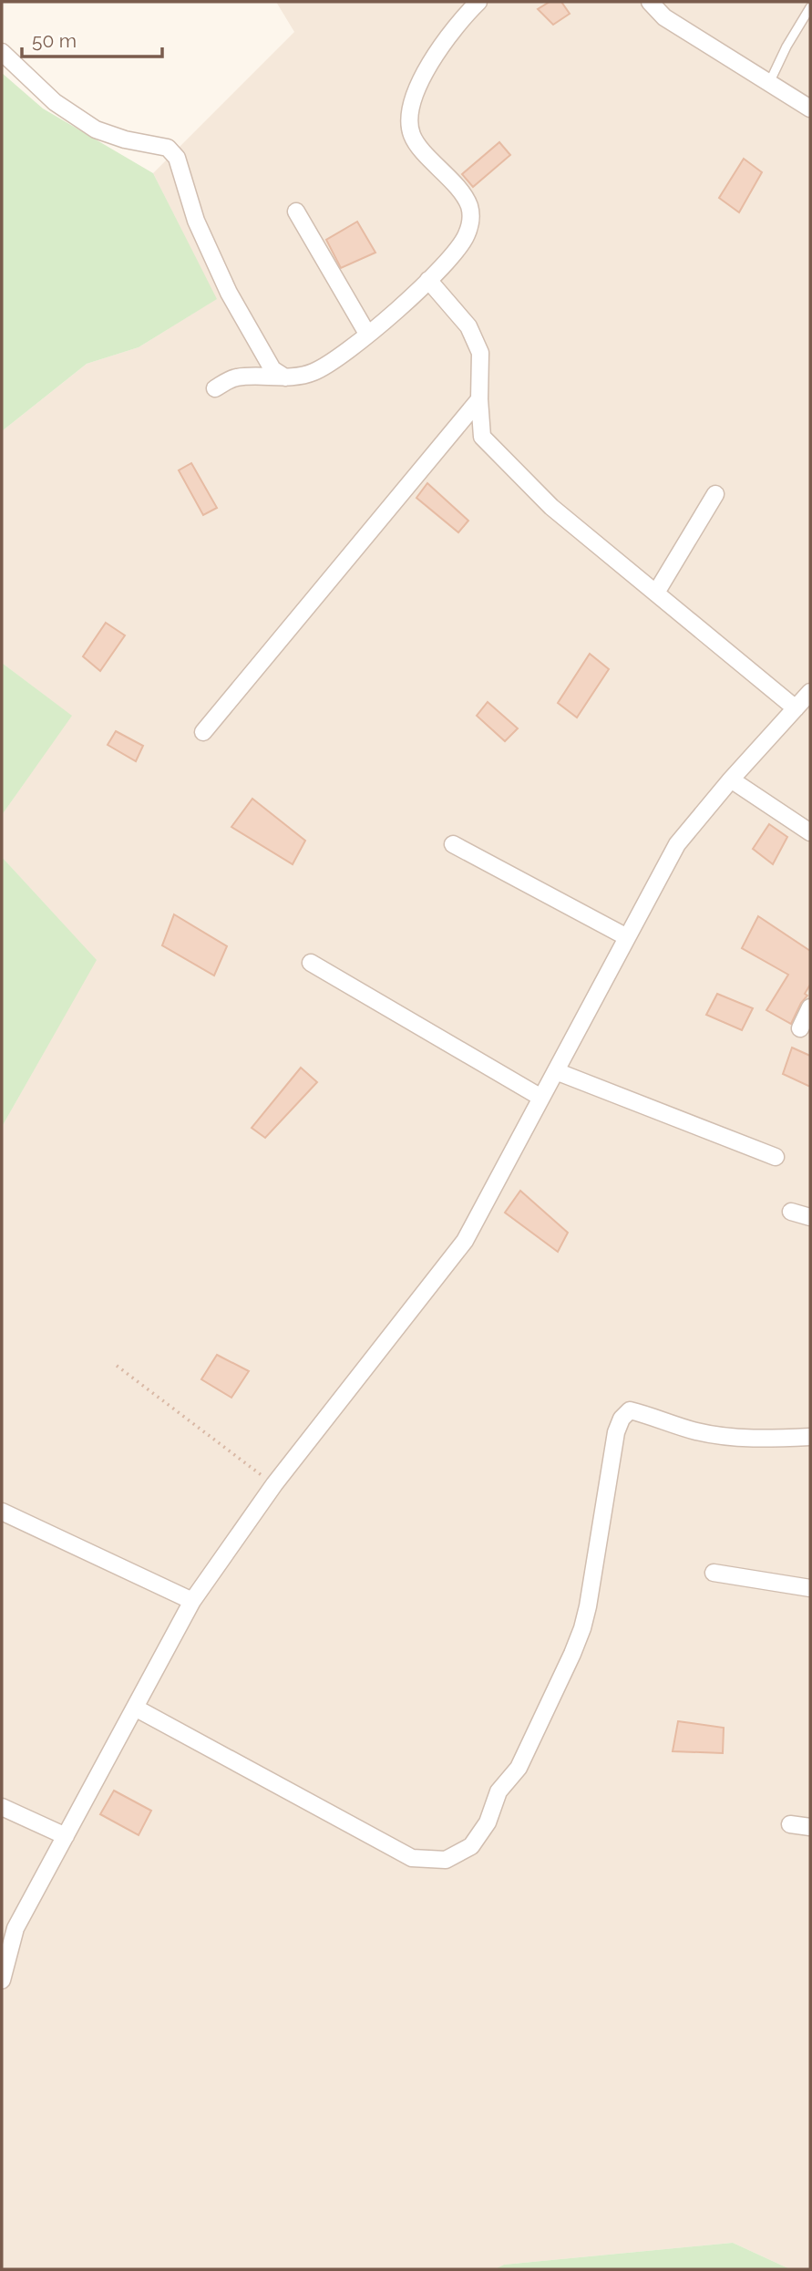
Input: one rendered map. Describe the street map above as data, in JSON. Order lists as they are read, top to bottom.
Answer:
{
  "scale_bar": "50 m"
}
